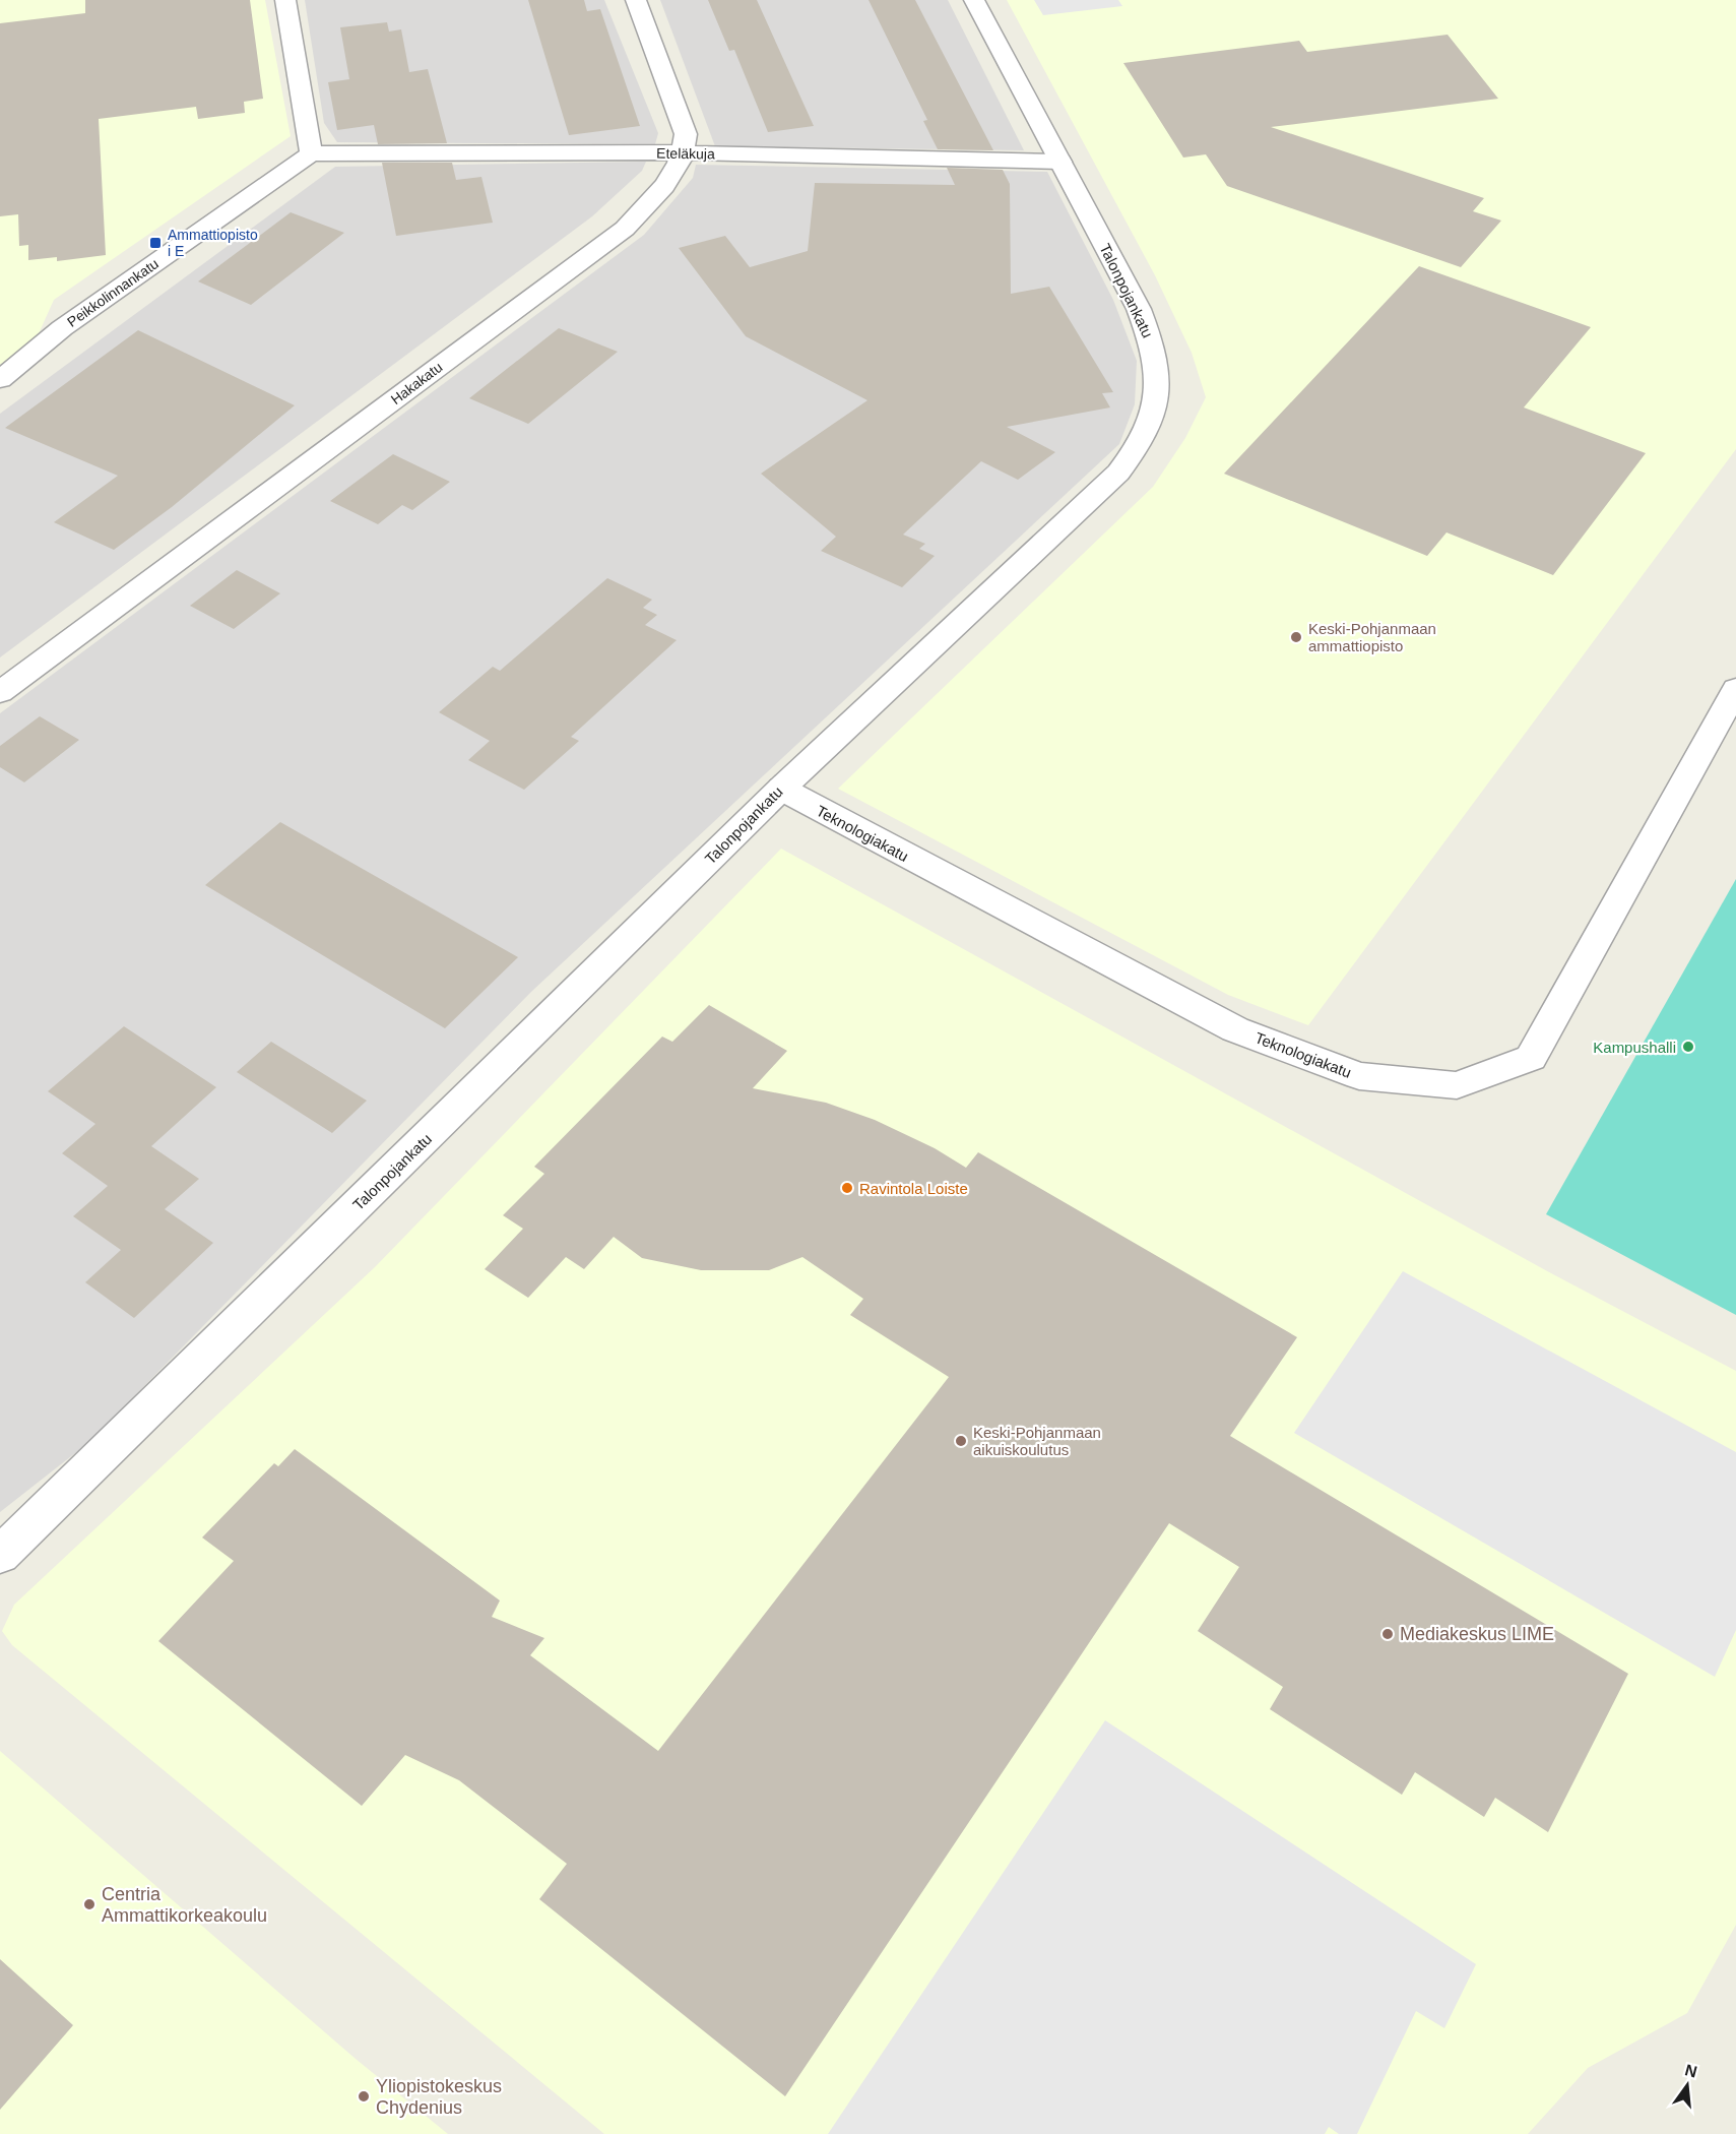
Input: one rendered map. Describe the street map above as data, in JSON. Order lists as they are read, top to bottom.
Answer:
{
  "streets": {
    "street": [
      "Eteläkuja",
      "Talonpojankatu",
      "Peikkolinnankatu",
      "Hakakatu",
      "Teknologiakatu"
    ]
  },
  "crossings": [
    ["Eteläkuja", "Talonpojankatu"],
    ["Eteläkuja", "Peikkolinnankatu"],
    ["Eteläkuja", "Hakakatu"],
    ["Talonpojankatu", "Teknologiakatu"]
  ],
  "places": {
    "transit": ["Ammattiopisto i E"],
    "other": [
      "Keski-Pohjanmaan ammattiopisto",
      "Kampushalli",
      "Ravintola Loiste",
      "Keski-Pohjanmaan aikuiskoulutus",
      "Mediakeskus LIME",
      "Centria Ammattikorkeakoulu",
      "Yliopistokeskus Chydenius"
    ]
  },
  "north": "top"
}
